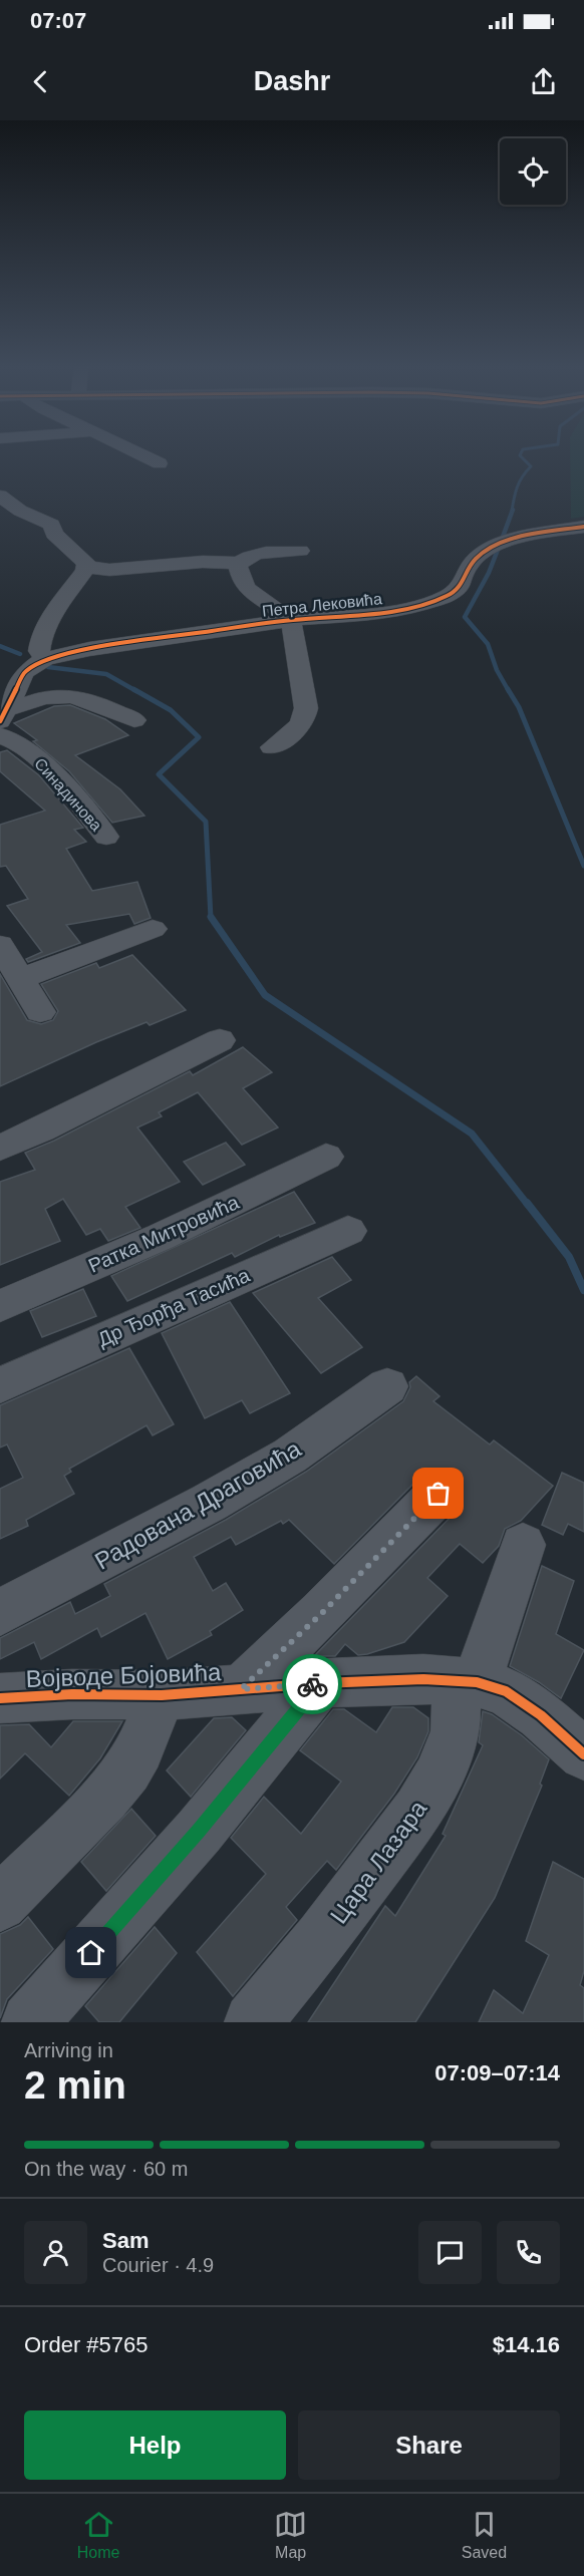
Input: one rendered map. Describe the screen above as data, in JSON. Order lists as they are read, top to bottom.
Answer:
{
  "streets": {
    "street": [
      "Петра Лековића",
      "Синадинова",
      "Ратка Митровића",
      "Др Ђорђа Тасића",
      "Радована Драговића",
      "Војводе Бојовића",
      "Цара Лазара"
    ]
  },
  "crossings": [
    ["Војводе Бојовића", "Цара Лазара"]
  ],
  "page": {
    "status": "07:07",
    "header": "Dashr",
    "heading": ["2 min", "Arriving in", "07:09–07:14"],
    "panel": [
      "Sam",
      "Courier · 4.9",
      "Order #5765",
      "$14.16"
    ],
    "bar": "On the way · 60 m",
    "buttons": ["Help", "Share"],
    "tabs": ["Home", "Map", "Saved"]
  }
}
